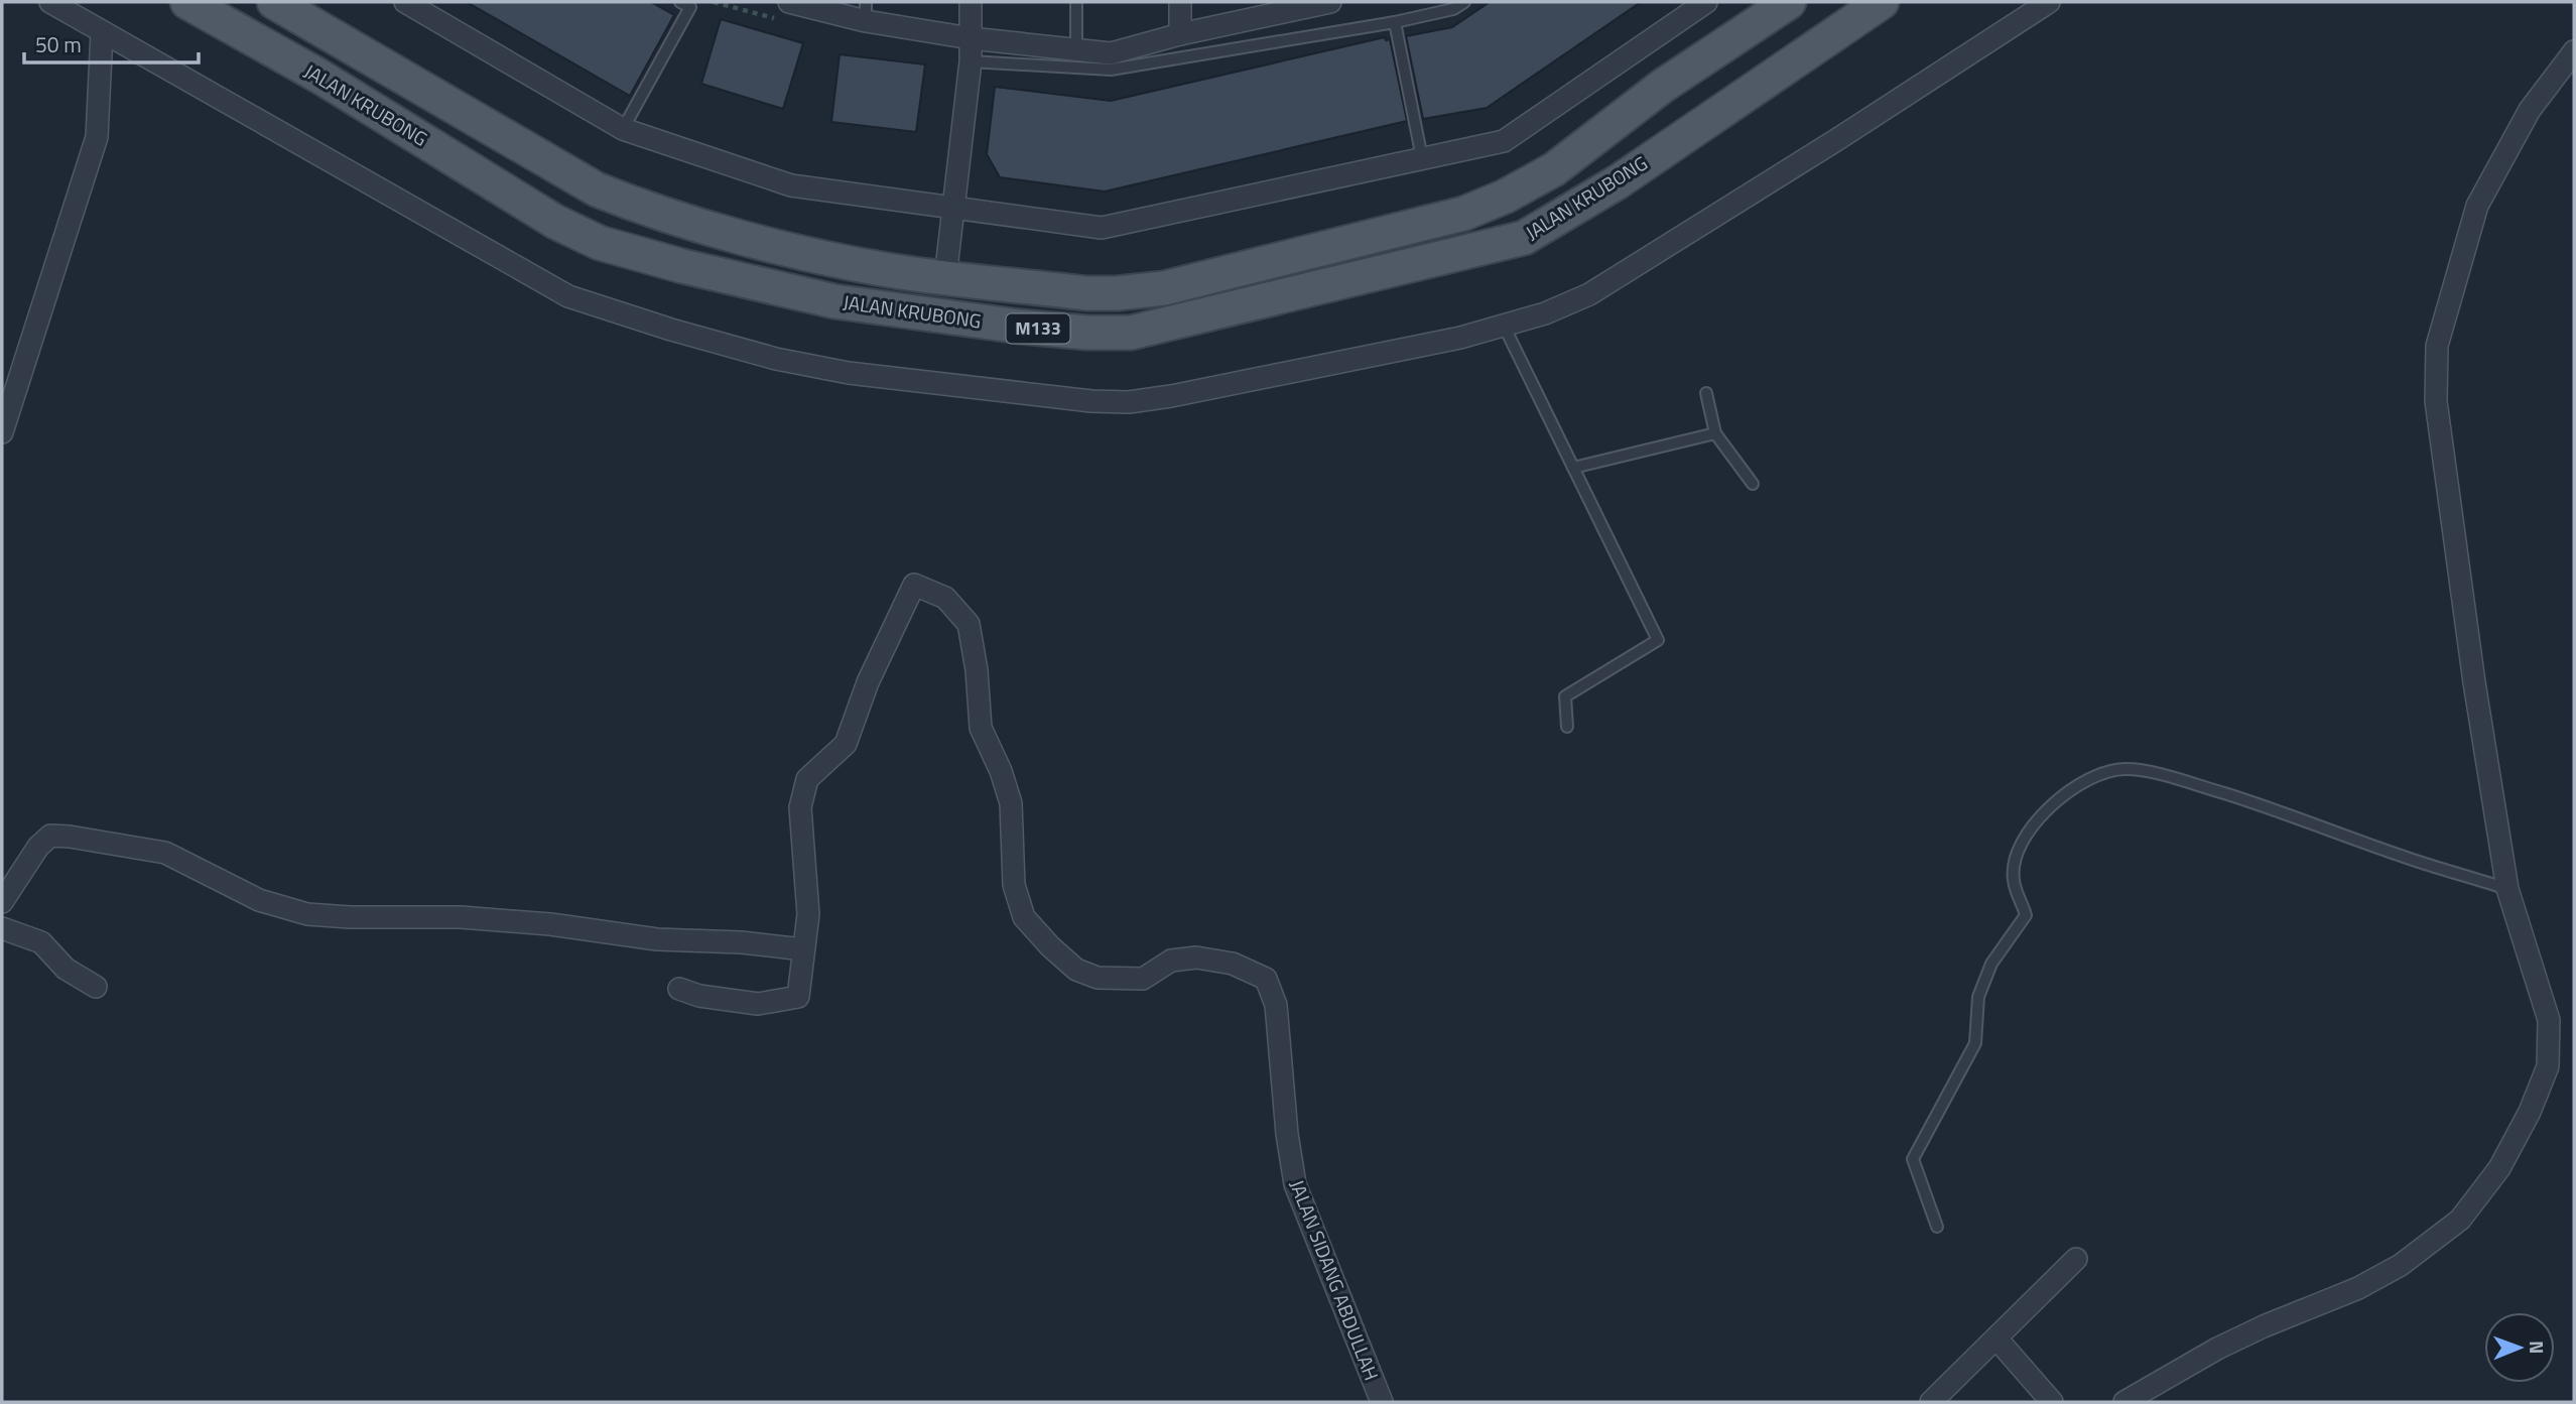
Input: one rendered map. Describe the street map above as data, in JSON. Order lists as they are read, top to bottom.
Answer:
{
  "streets": {
    "main road": ["JALAN KRUBONG", "M133"],
    "street": ["JALAN SIDANG ABDULLAH"]
  },
  "scale_bar": "50 m",
  "north": "right"
}
